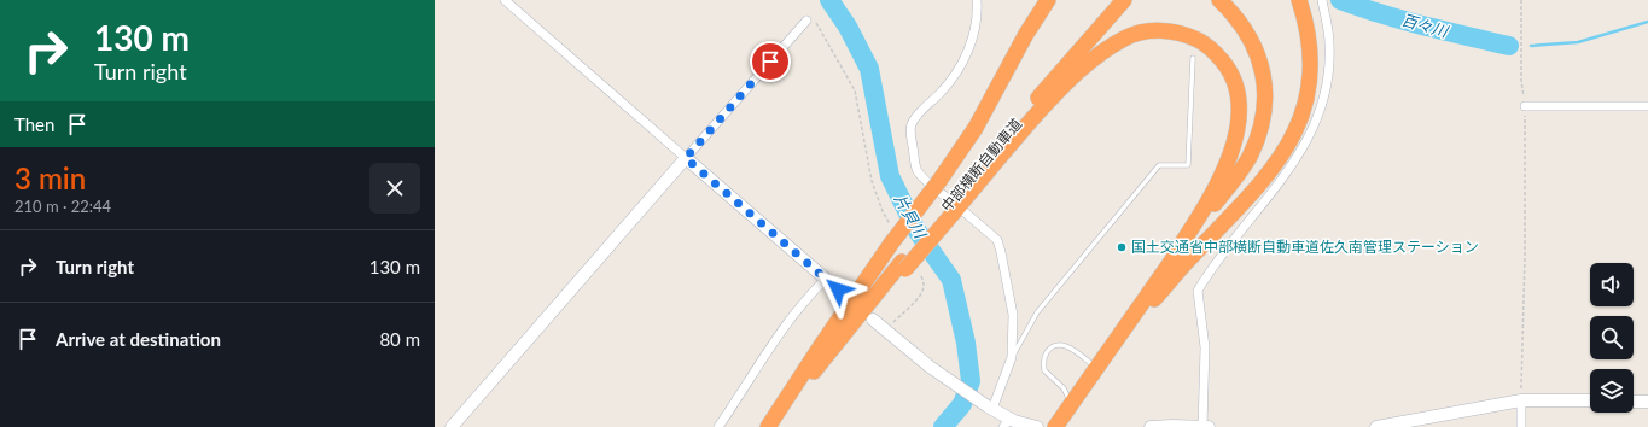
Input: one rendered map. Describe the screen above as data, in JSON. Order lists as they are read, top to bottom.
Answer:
{
  "streets": {
    "highway": ["中部横断自動車道"]
  },
  "water": ["百々川", "片貝川"],
  "places": ["国土交通省中部横断自動車道佐久南管理ステーション"],
  "page": {
    "turn": ["130 m", "Turn right"],
    "then": "Then",
    "heading": ["3 min", "210 m · 22:44"],
    "list": [
      {
        "name": "Turn right",
        "value": "130 m"
      },
      {
        "name": "Arrive at destination",
        "value": "80 m"
      }
    ]
  }
}
